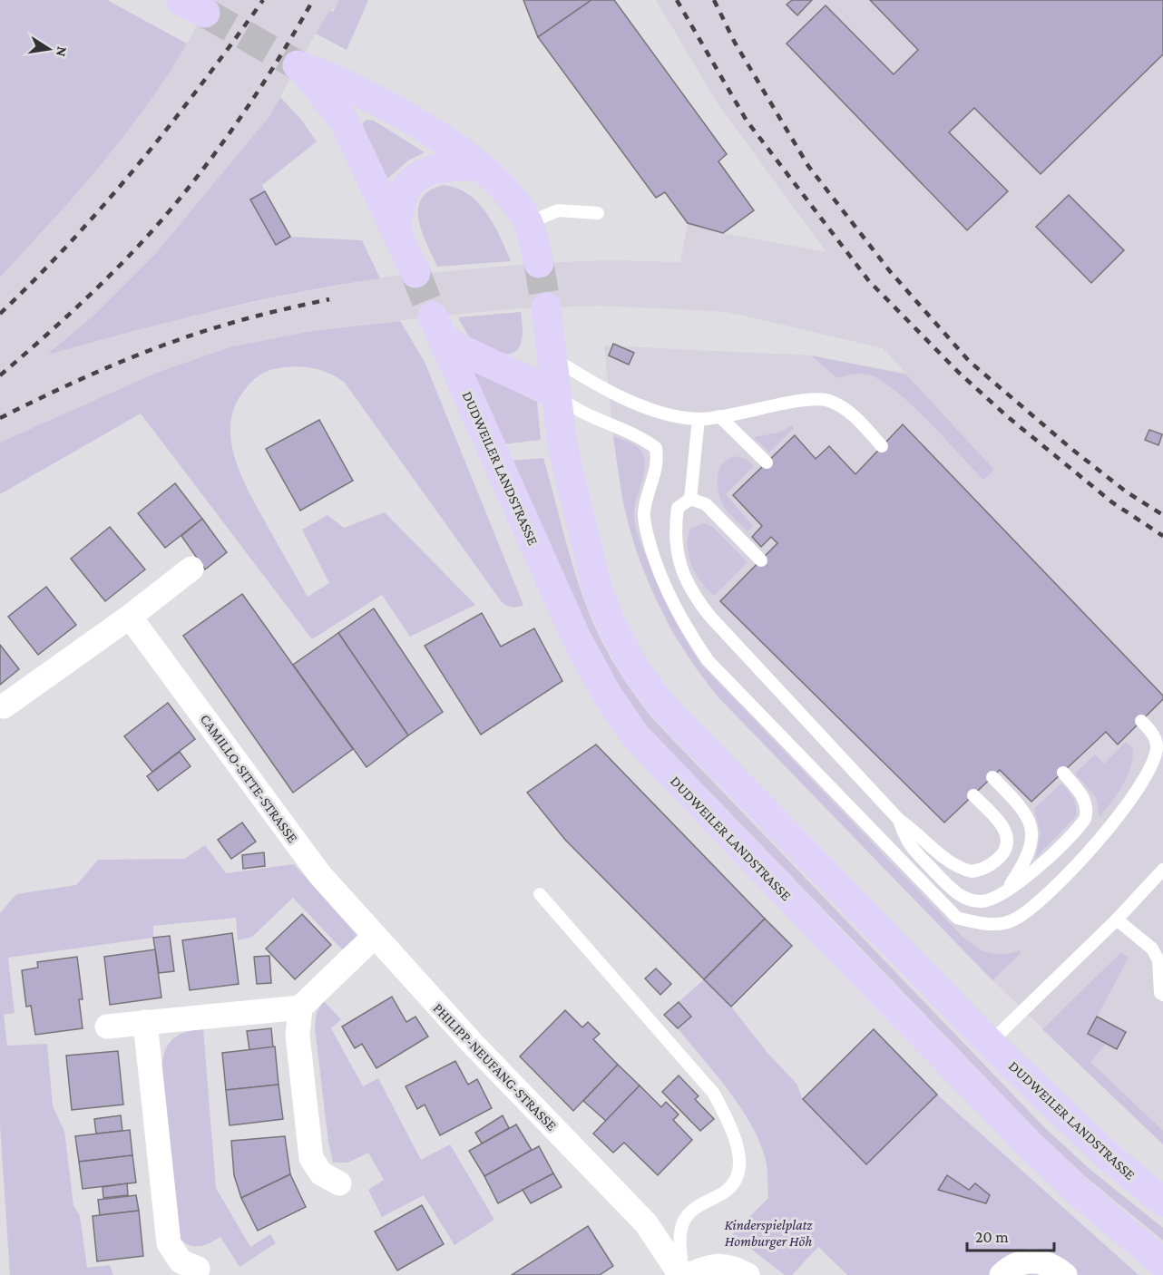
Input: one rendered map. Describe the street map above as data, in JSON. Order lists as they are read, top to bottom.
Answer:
{
  "streets": {
    "main road": ["DUDWEILER LANDSTRASSE"],
    "street": ["CAMILLO-SITTE-STRASSE", "PHILIPP-NEUFANG-STRASSE"]
  },
  "crossings": [
    ["CAMILLO-SITTE-STRASSE", "PHILIPP-NEUFANG-STRASSE"]
  ],
  "parks": ["Kinderspielplatz Homburger Höh"],
  "scale_bar": "20 m",
  "north": "right"
}
